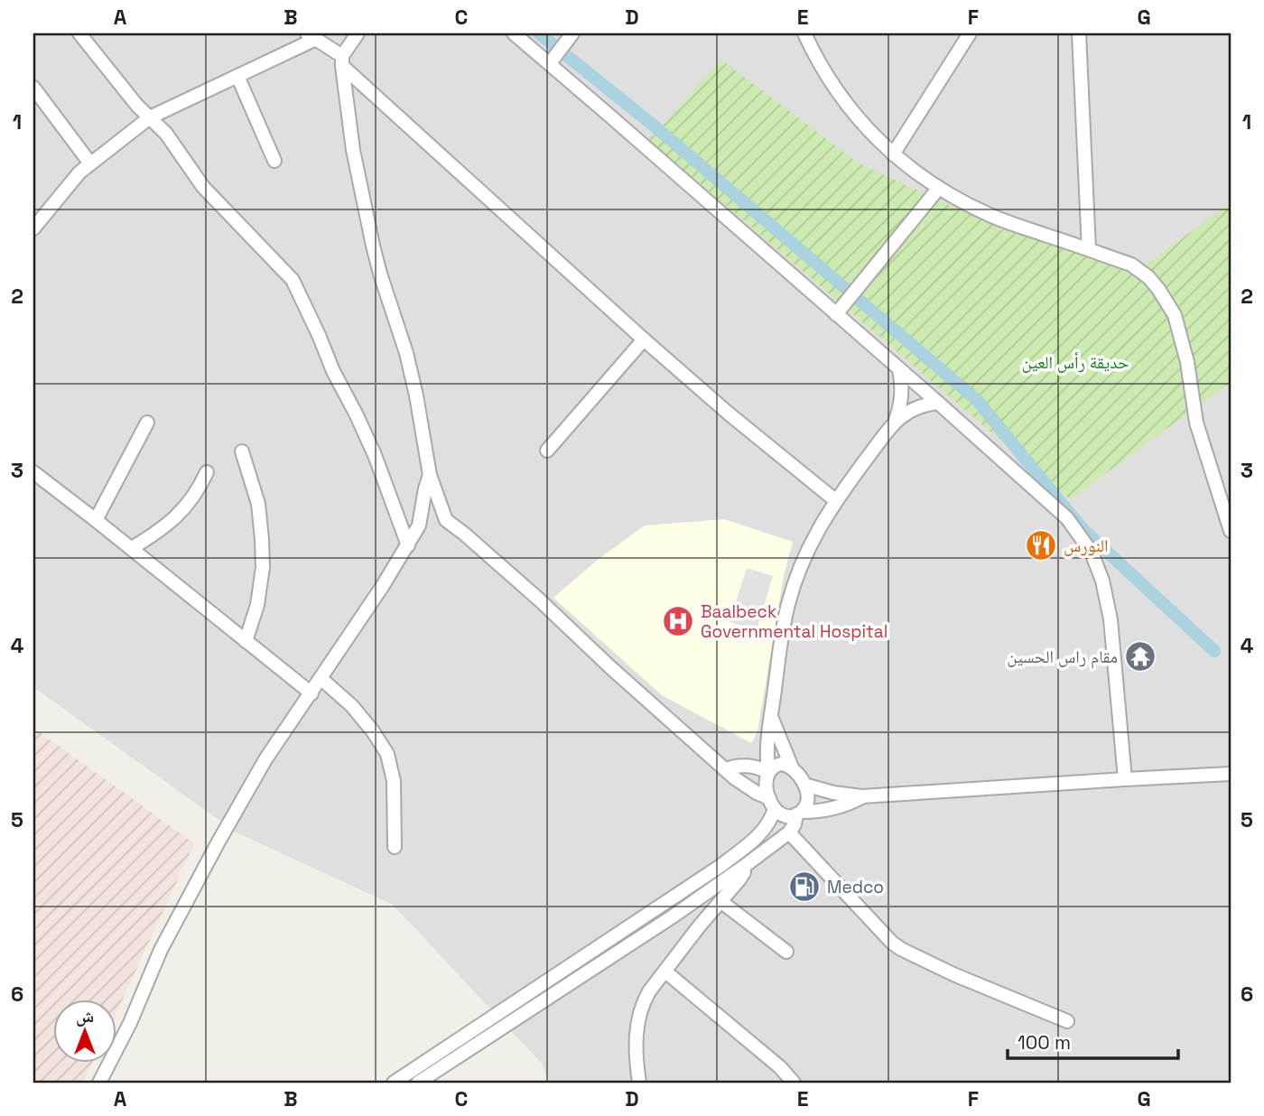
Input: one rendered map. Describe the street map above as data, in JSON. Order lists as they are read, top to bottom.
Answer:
{
  "parks": ["حديقة رأس العين"],
  "places": {
    "restaurant": ["النورس"],
    "hospital": ["Baalbeck Governmental Hospital"],
    "temple": ["مقام راس الحسين"],
    "fuel station": ["Medco"]
  },
  "scale_bar": "100 m",
  "north": "top",
  "grid": {
    "columns": [
      "A",
      "B",
      "C",
      "D",
      "E",
      "F",
      "G"
    ],
    "rows": [
      "1",
      "2",
      "3",
      "4",
      "5",
      "6"
    ]
  }
}
